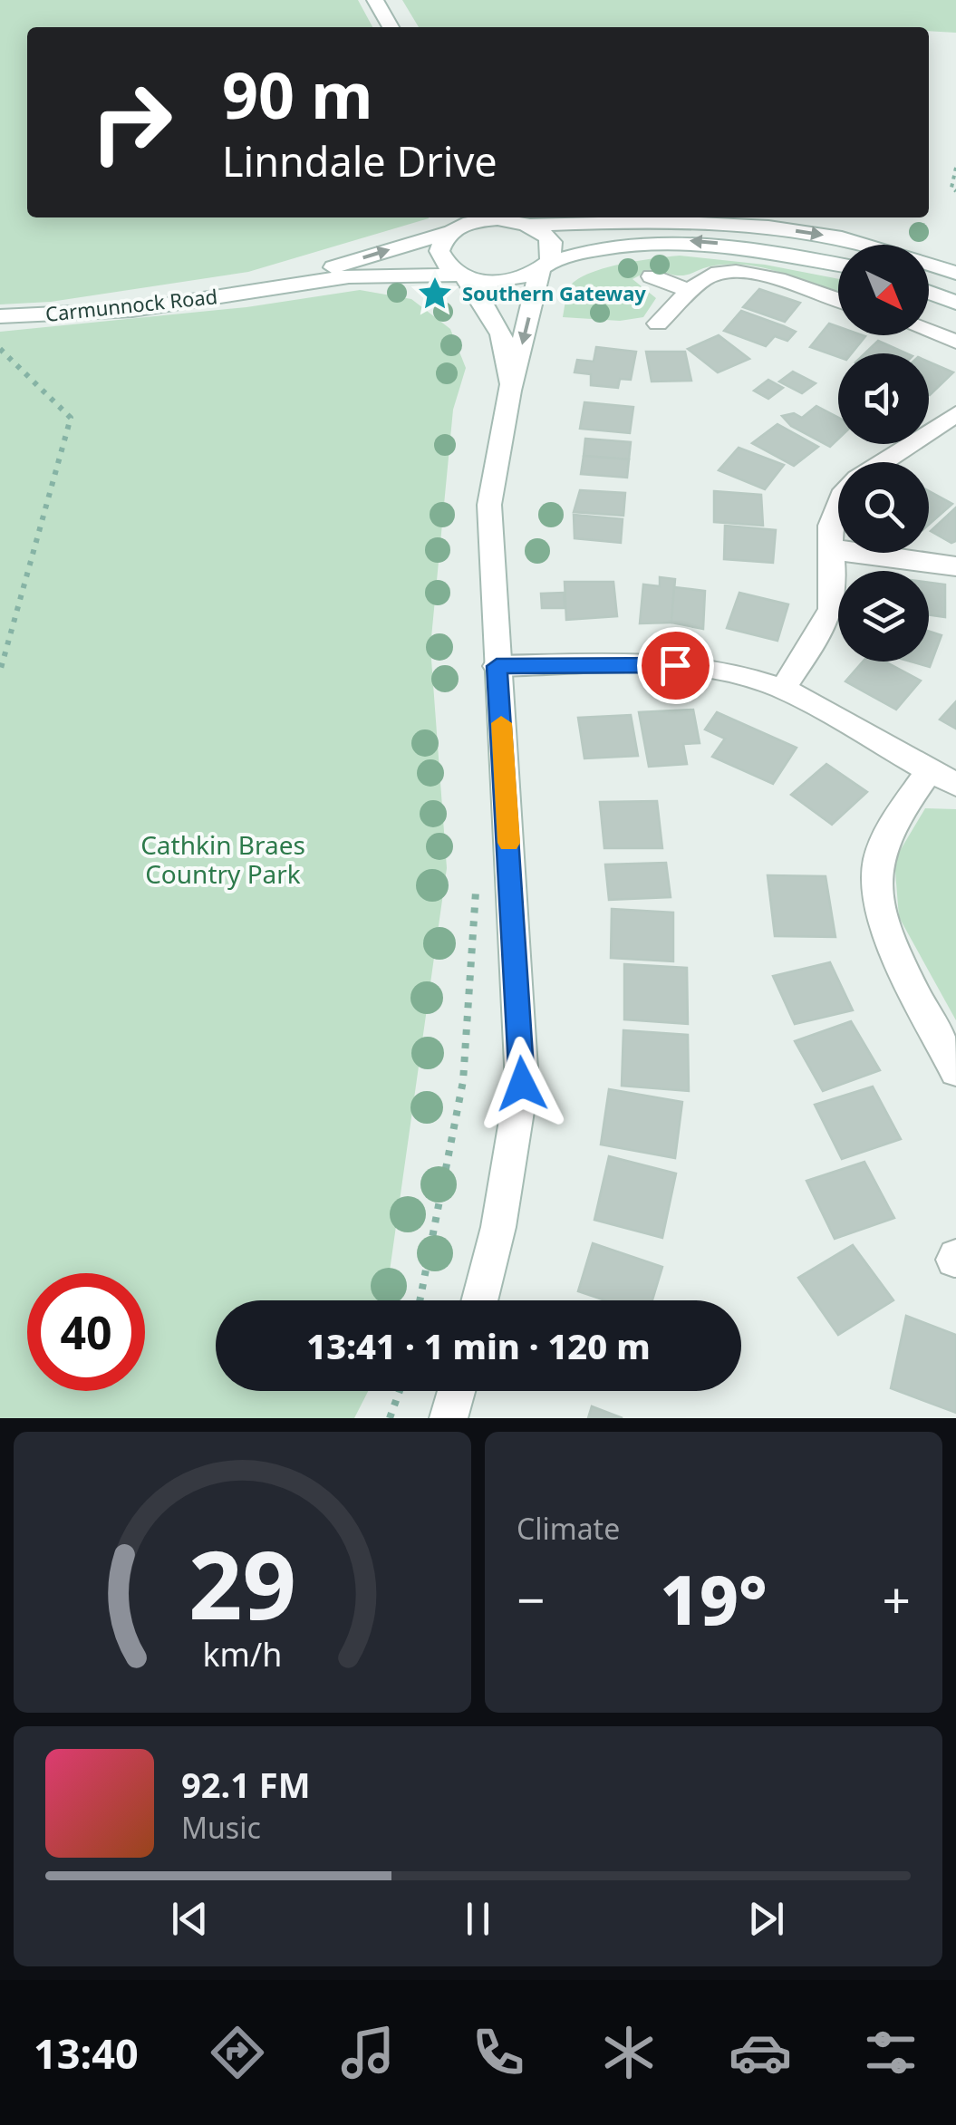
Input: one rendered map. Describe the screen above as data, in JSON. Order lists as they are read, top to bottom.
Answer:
{
  "streets": {
    "street": ["Carmunnock Road"]
  },
  "parks": ["Cathkin Braes Country Park"],
  "places": {
    "place": ["Southern Gateway"]
  },
  "north": "bottom right",
  "page": {
    "turn": ["90 m", "Linndale Drive"],
    "limit": "40",
    "trip": "13:41 · 1 min · 120 m",
    "tile": "Climate",
    "heat": ["−", "19°", "+"],
    "song": ["92.1 FM", "Music"],
    "tabs": "13:40",
    "gauge": ["29", "km/h"]
  }
}
